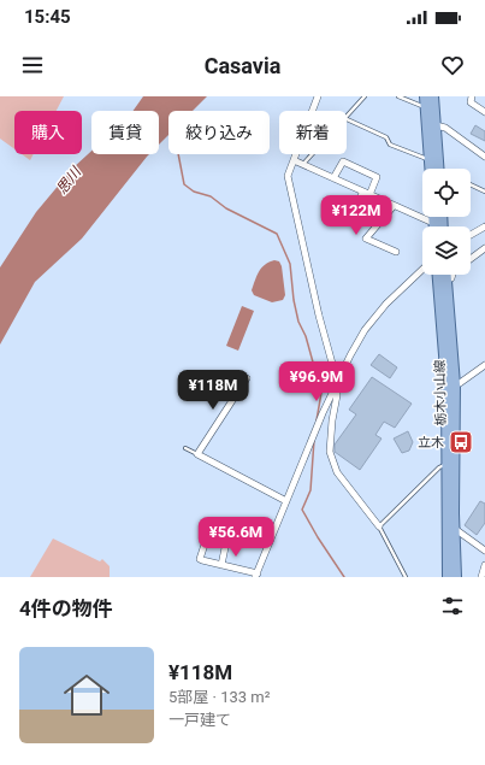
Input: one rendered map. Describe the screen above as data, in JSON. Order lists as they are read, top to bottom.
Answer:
{
  "streets": {
    "main road": ["栃木小山線"]
  },
  "water": ["思川"],
  "places": {
    "bus stop": ["立木"]
  },
  "page": {
    "status": "15:45",
    "header": "Casavia",
    "chip": [
      "購入",
      "賃貸",
      "絞り込み",
      "新着"
    ],
    "price": [
      "¥122M",
      "¥96.9M",
      "¥118M",
      "¥56.6M"
    ],
    "heading": "4件の物件",
    "list": [
      {
        "name": "¥118M",
        "note": "5部屋 · 133 m² · 一戸建て"
      }
    ]
  }
}
